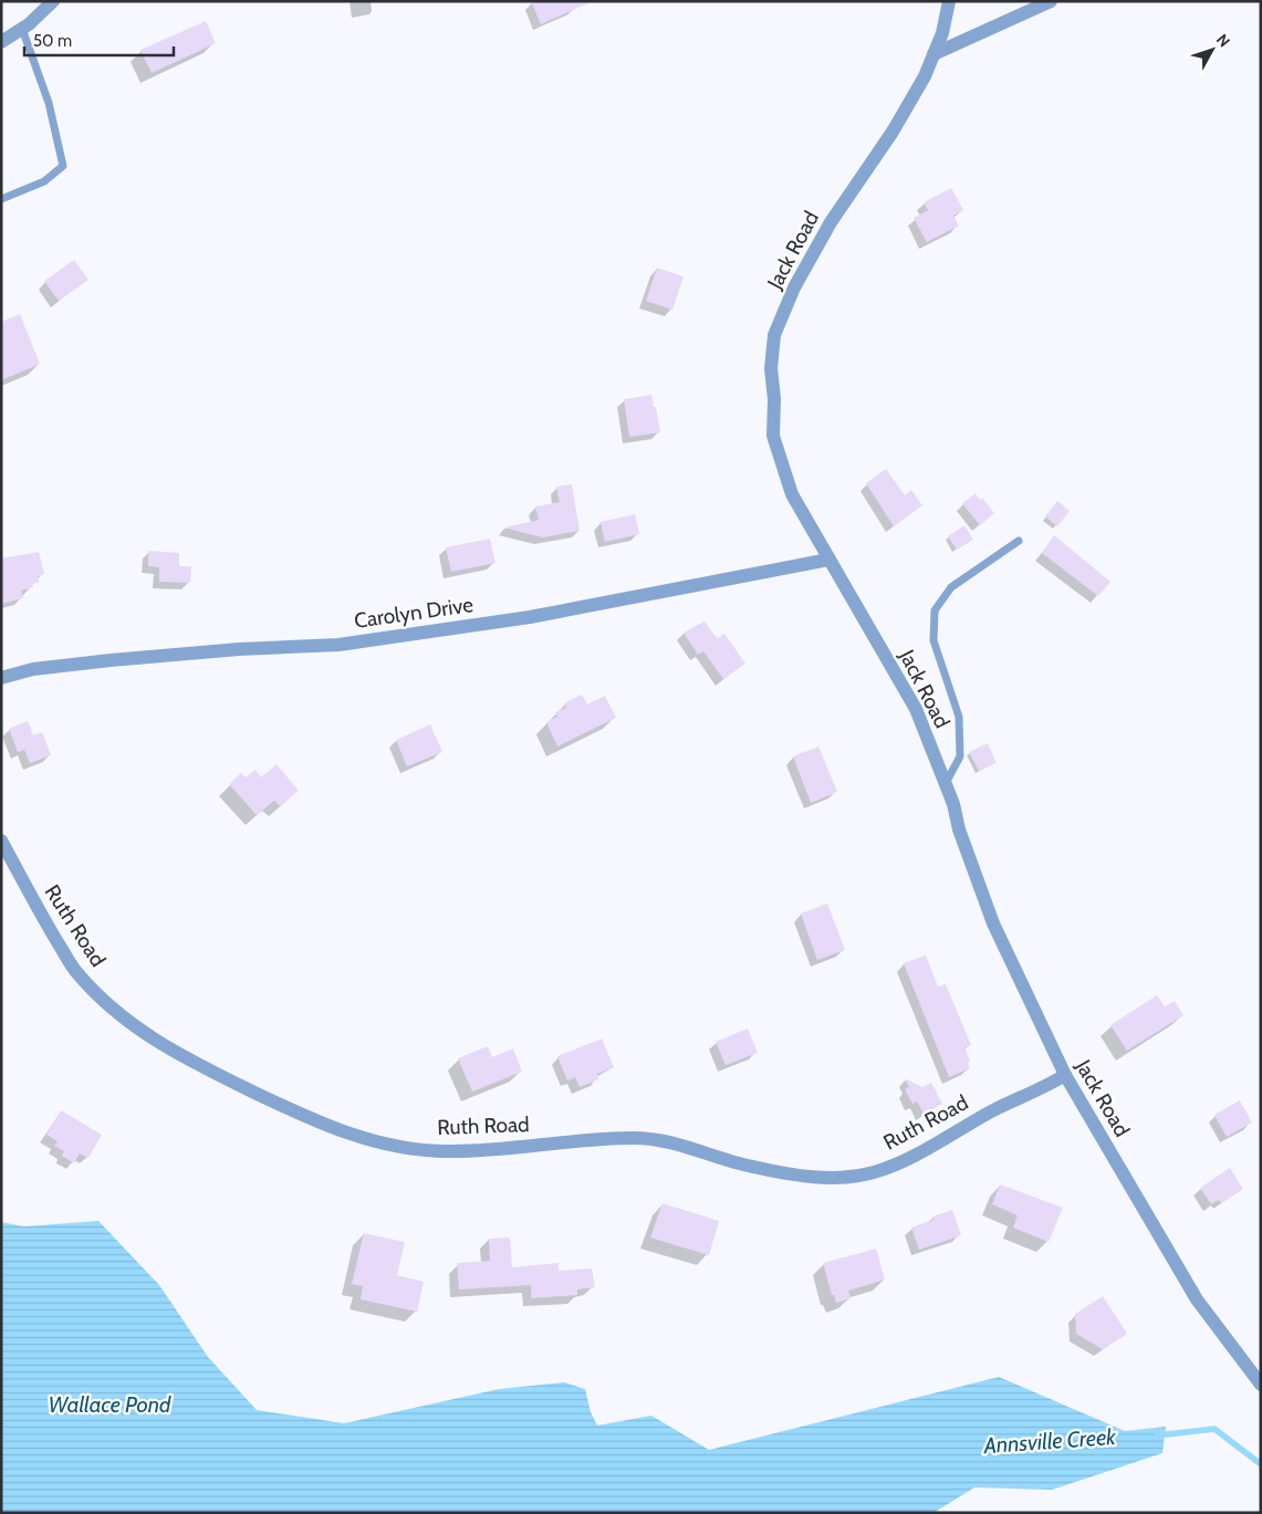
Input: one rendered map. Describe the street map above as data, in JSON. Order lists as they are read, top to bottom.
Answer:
{
  "streets": {
    "street": ["Jack Road", "Carolyn Drive", "Ruth Road"]
  },
  "crossings": [
    ["Jack Road", "Carolyn Drive"],
    ["Jack Road", "Ruth Road"]
  ],
  "water": ["Wallace Pond", "Annsville Creek"],
  "scale_bar": "50 m",
  "north": "top right"
}
